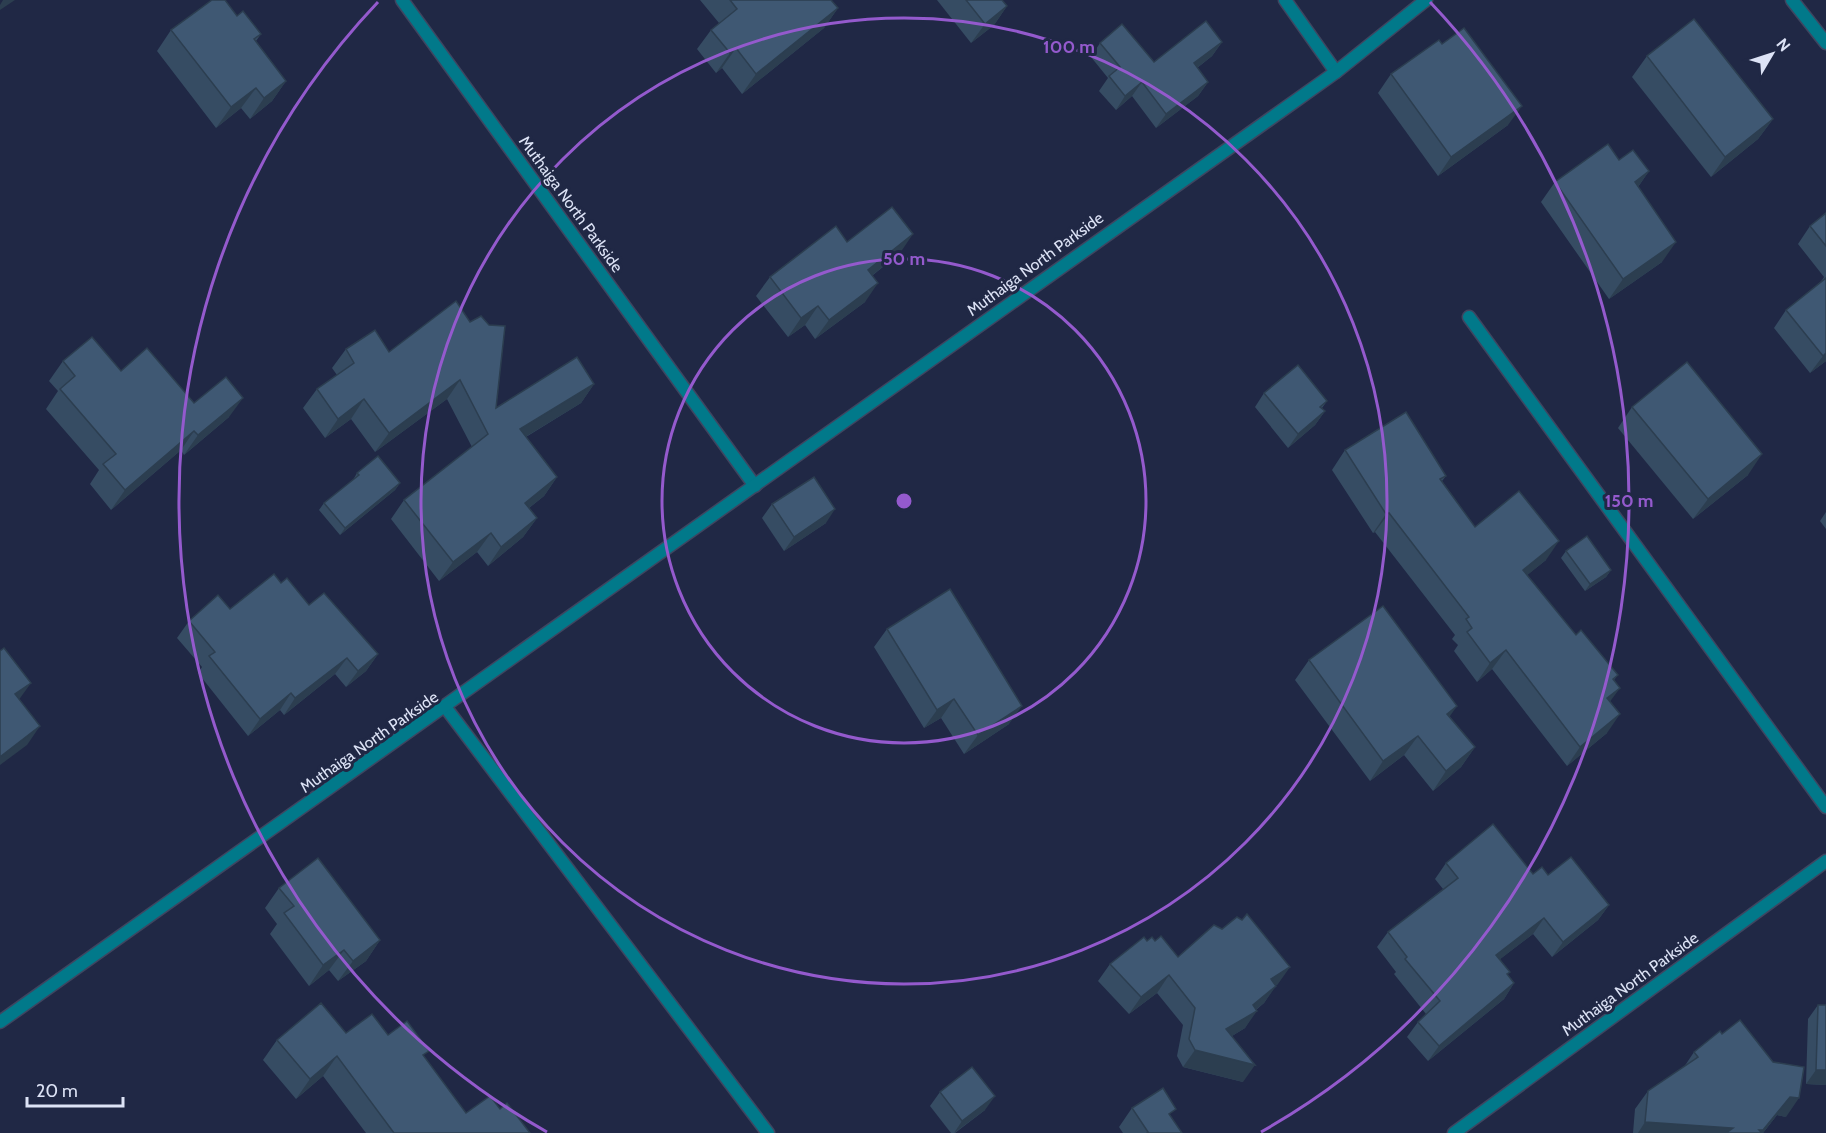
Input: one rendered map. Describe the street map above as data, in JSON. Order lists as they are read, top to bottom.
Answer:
{
  "streets": {
    "street": ["Muthaiga North Parkside"]
  },
  "scale_bar": "20 m",
  "north": "top right",
  "rings": ["100 m", "50 m", "150 m"]
}
